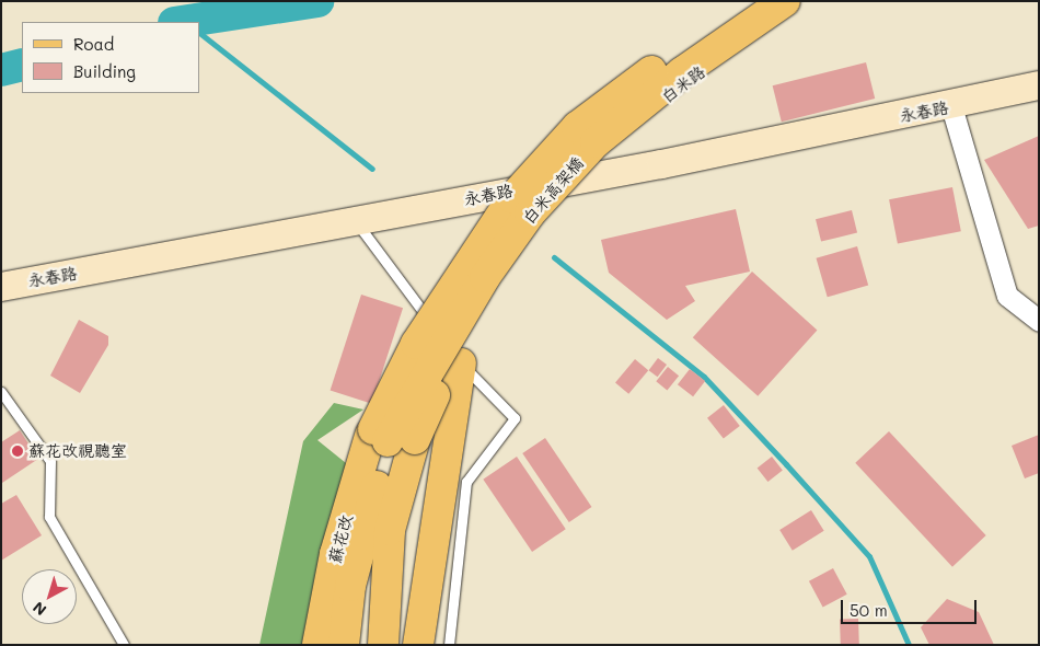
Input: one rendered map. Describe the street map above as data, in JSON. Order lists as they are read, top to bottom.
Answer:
{
  "streets": {
    "main road": ["白米高架橋", "蘇花改"],
    "street": ["白米路", "永春路"]
  },
  "crossings": [
    ["白米路", "永春路"],
    ["白米高架橋", "蘇花改"]
  ],
  "places": ["蘇花改視聽室"],
  "legend": ["Road", "Building"],
  "scale_bar": "50 m",
  "north": "bottom left"
}
